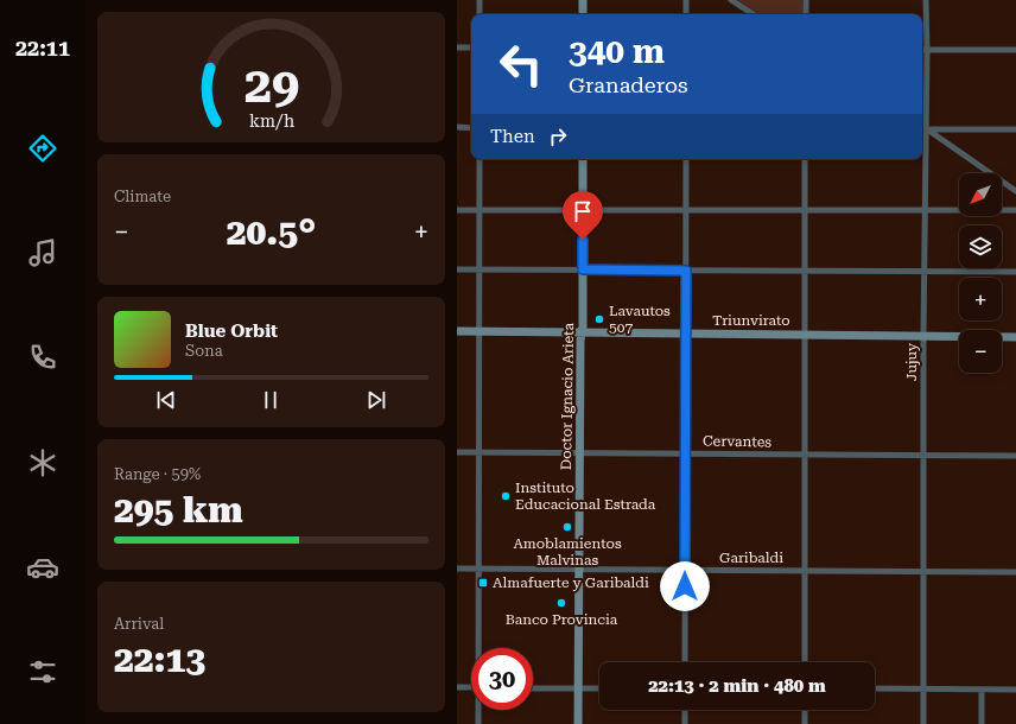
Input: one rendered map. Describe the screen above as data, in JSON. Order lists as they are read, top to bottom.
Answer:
{
  "streets": {
    "street": [
      "Triunvirato",
      "Jujuy",
      "Doctor Ignacio Arieta",
      "Cervantes",
      "Garibaldi"
    ]
  },
  "crossings": [
    ["Triunvirato", "Jujuy"],
    ["Triunvirato", "Doctor Ignacio Arieta"],
    ["Jujuy", "Cervantes"],
    ["Jujuy", "Garibaldi"],
    ["Doctor Ignacio Arieta", "Cervantes"],
    ["Doctor Ignacio Arieta", "Garibaldi"]
  ],
  "places": {
    "other": [
      "Lavautos 507",
      "Instituto Educacional Estrada",
      "Amoblamientos Malvinas",
      "Banco Provincia"
    ],
    "transit": ["Almafuerte y Garibaldi"]
  },
  "north": "bottom left",
  "page": {
    "tabs": "22:11",
    "turn": ["340 m", "Granaderos"],
    "then": "Then",
    "tile": [
      "Climate",
      ["Range · 59%", "295 km"],
      ["Arrival", "22:13"]
    ],
    "map_buttons": ["+", "−"],
    "heat": ["−", "20.5°", "+"],
    "song": ["Blue Orbit", "Sona"],
    "limit": "30",
    "trip": "22:13 · 2 min · 480 m",
    "gauge": ["29", "km/h"]
  }
}
